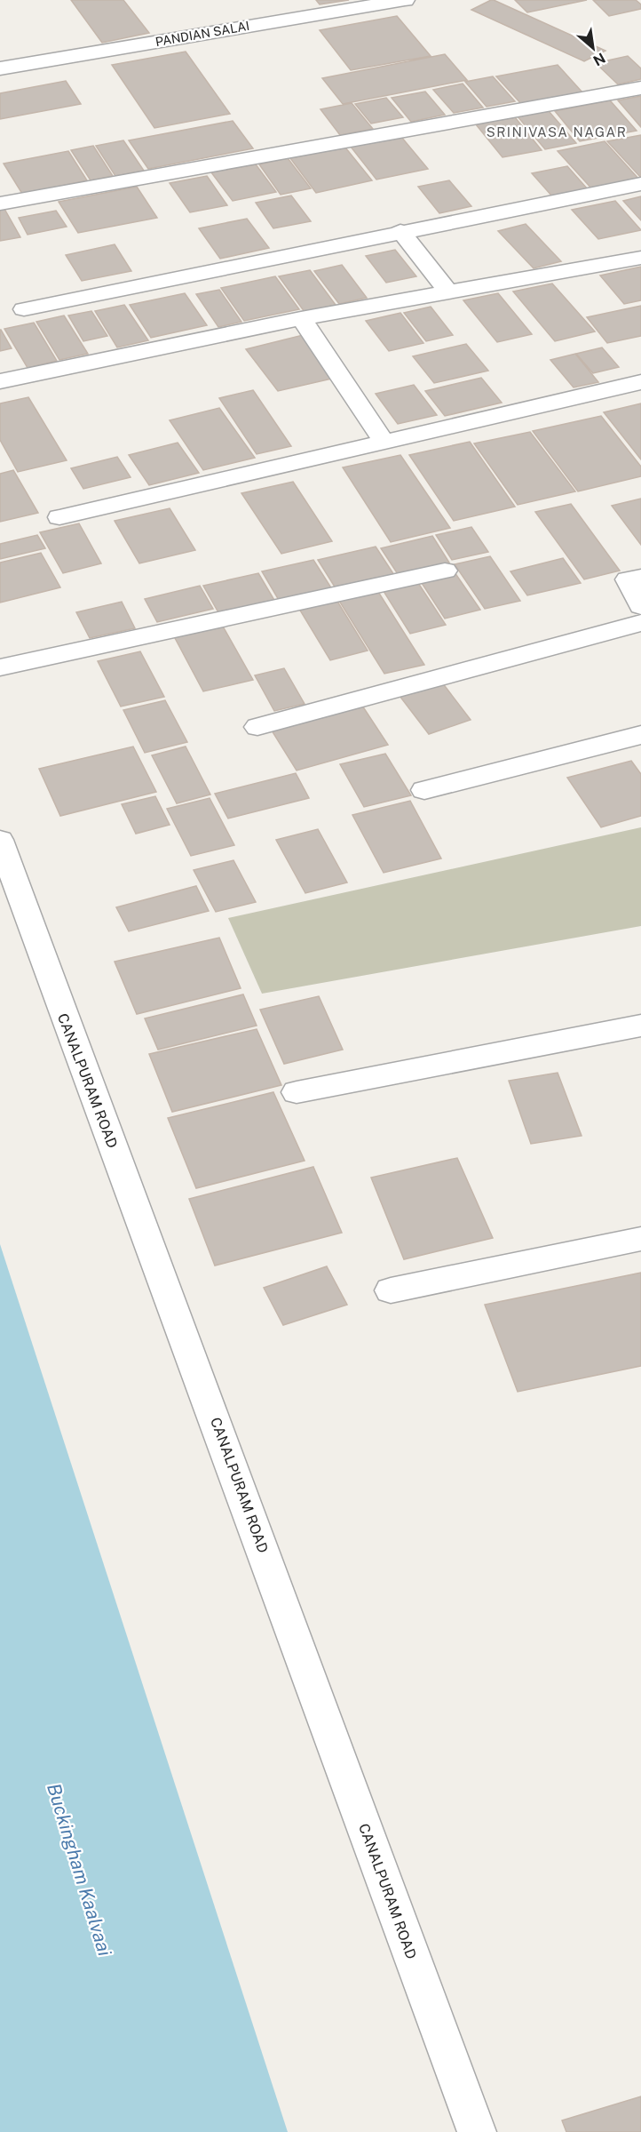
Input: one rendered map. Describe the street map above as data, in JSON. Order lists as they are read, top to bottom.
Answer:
{
  "streets": {
    "street": ["PANDIAN SALAI", "CANALPURAM ROAD"]
  },
  "districts": ["SRINIVASA NAGAR"],
  "water": ["Buckingham Kaalvaai"],
  "north": "bottom right"
}
